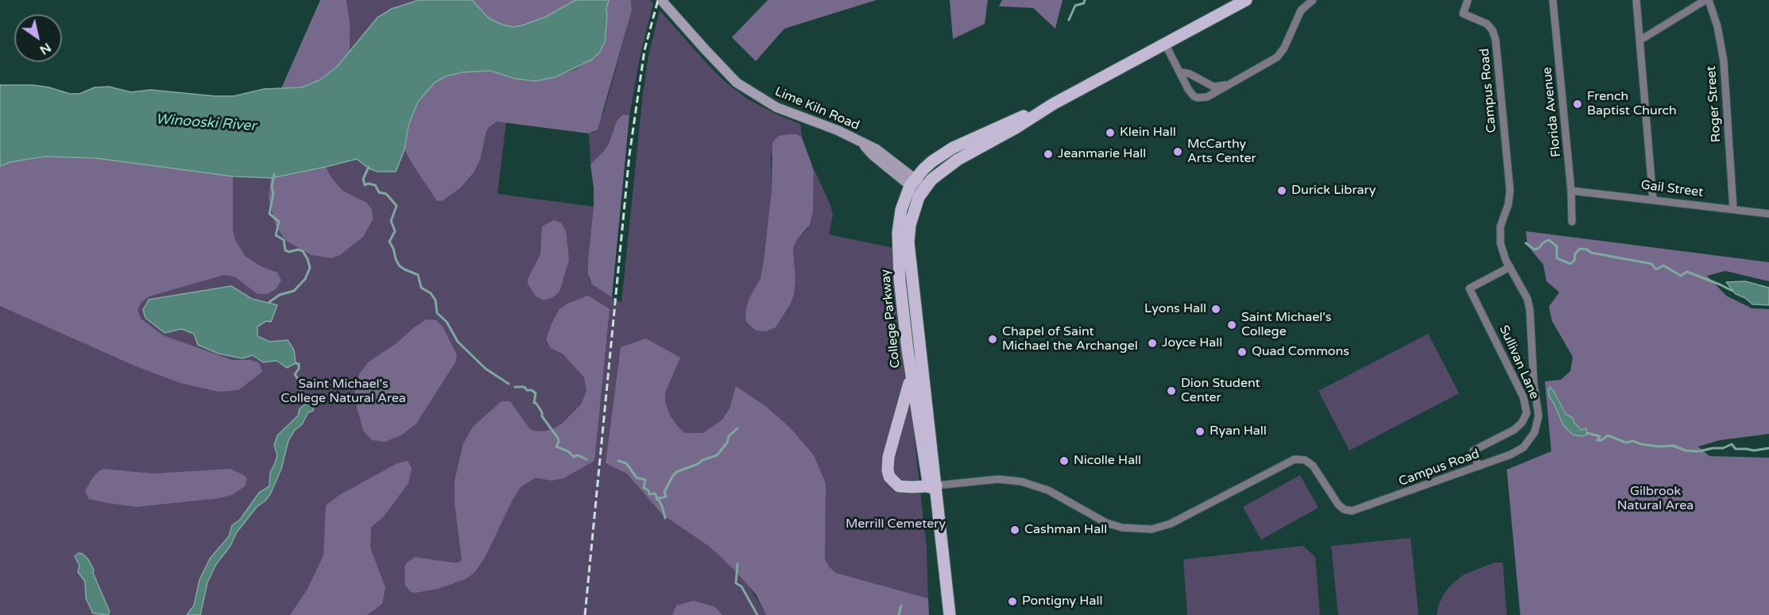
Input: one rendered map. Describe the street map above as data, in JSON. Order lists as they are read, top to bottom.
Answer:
{
  "streets": {
    "main road": ["Lime Kiln Road", "College Parkway"],
    "street": [
      "Campus Road",
      "Roger Street",
      "Florida Avenue",
      "Gail Street",
      "Sullivan Lane"
    ]
  },
  "crossings": [
    ["Campus Road", "College Parkway"],
    ["Campus Road", "Sullivan Lane"],
    ["Roger Street", "Gail Street"],
    ["Lime Kiln Road", "College Parkway"],
    ["Florida Avenue", "Gail Street"]
  ],
  "water": ["Winooski River"],
  "parks": ["Saint Michael's College Natural Area", "Gilbrook Natural Area", "Merrill Cemetery"],
  "places": [
    "French Baptist Church",
    "Klein Hall",
    "McCarthy Arts Center",
    "Jeanmarie Hall",
    "Durick Library",
    "Lyons Hall",
    "Saint Michael's College",
    "Chapel of Saint Michael the Archangel",
    "Joyce Hall",
    "Quad Commons",
    "Dion Student Center",
    "Ryan Hall",
    "Nicolle Hall",
    "Cashman Hall",
    "Pontigny Hall"
  ],
  "north": "bottom right"
}
